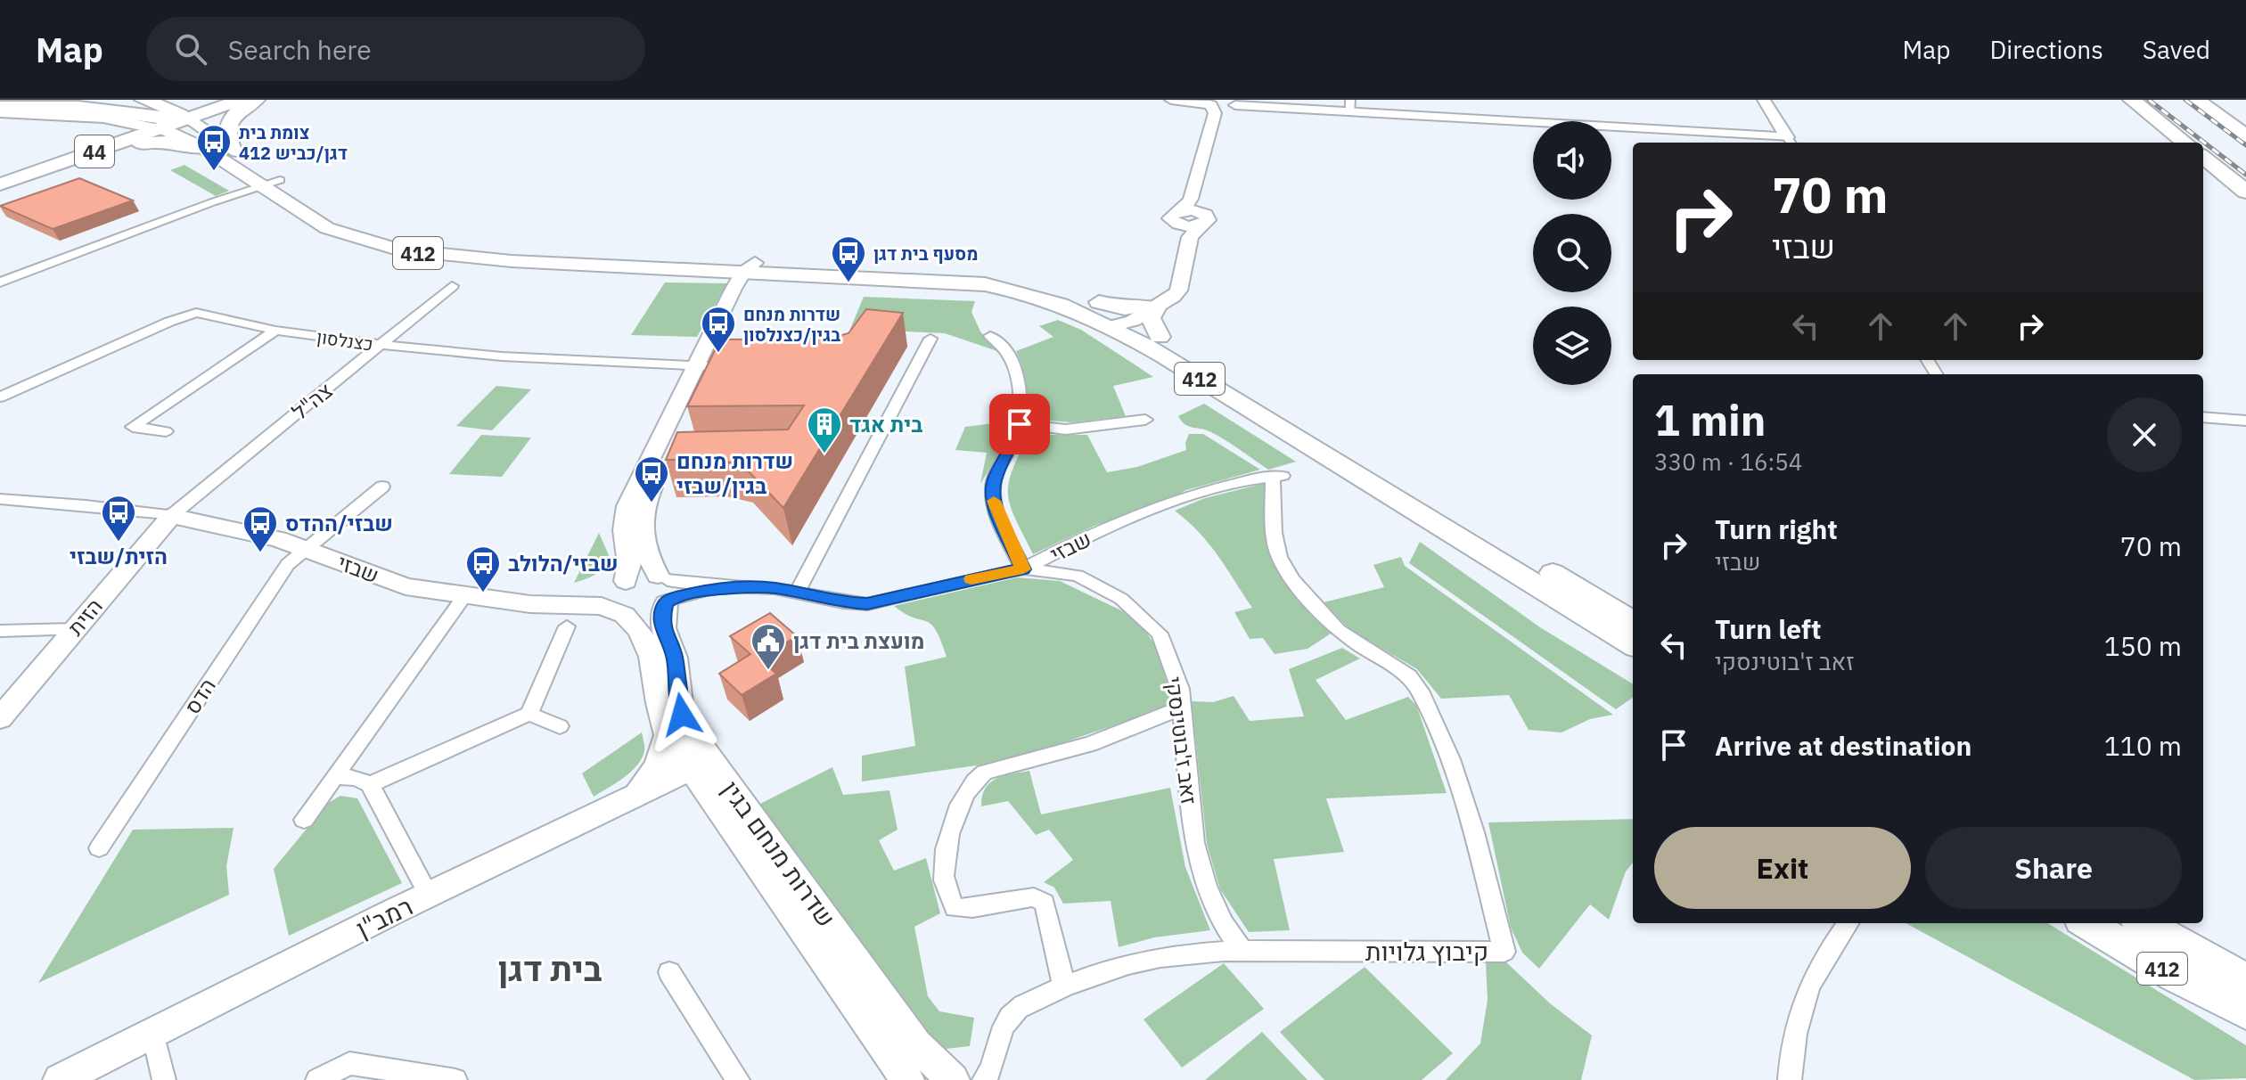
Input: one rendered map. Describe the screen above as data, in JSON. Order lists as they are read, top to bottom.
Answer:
{
  "streets": {
    "highway": ["44"],
    "main road": ["412"],
    "street": [
      "כצנלסון",
      "צה\"ל",
      "שבזי",
      "הזית",
      "הדס",
      "זאב ז'בוטינסקי",
      "שדרות מנחם בגין",
      "רמב\"ן",
      "קיבוץ גלויות"
    ]
  },
  "crossings": [
    ["44", "412"],
    ["412", "שדרות מנחם בגין"],
    ["כצנלסון", "צה\"ל"],
    ["כצנלסון", "שדרות מנחם בגין"],
    ["צה\"ל", "שבזי"],
    ["צה\"ל", "הזית"],
    ["שבזי", "הזית"],
    ["שבזי", "הדס"],
    ["שבזי", "זאב ז'בוטינסקי"],
    ["שבזי", "שדרות מנחם בגין"],
    ["שבזי", "קיבוץ גלויות"],
    ["זאב ז'בוטינסקי", "קיבוץ גלויות"],
    ["שדרות מנחם בגין", "רמב\"ן"]
  ],
  "districts": ["בית דגן"],
  "places": {
    "bus stop": [
      "צומת בית דגן/כביש 412",
      "מסעף בית דגן",
      "שדרות מנחם בגין/כצנלסון",
      "שדרות מנחם בגין/שבזי",
      "הזית/שבזי",
      "שבזי/ההדס",
      "שבזי/הלולב"
    ],
    "building": ["בית אגד"],
    "public building": ["מועצת בית דגן"]
  },
  "page": {
    "header": "Map",
    "search": "Search here",
    "nav": ["Map", "Directions", "Saved"],
    "turn": ["70 m", "שבזי"],
    "heading": ["1 min", "330 m · 16:54"],
    "list": [
      {
        "name": "Turn right",
        "note": "שבזי",
        "value": "70 m"
      },
      {
        "name": "Turn left",
        "note": "זאב ז'בוטינסקי",
        "value": "150 m"
      },
      {
        "name": "Arrive at destination",
        "value": "110 m"
      }
    ],
    "buttons": ["Exit", "Share"]
  }
}
